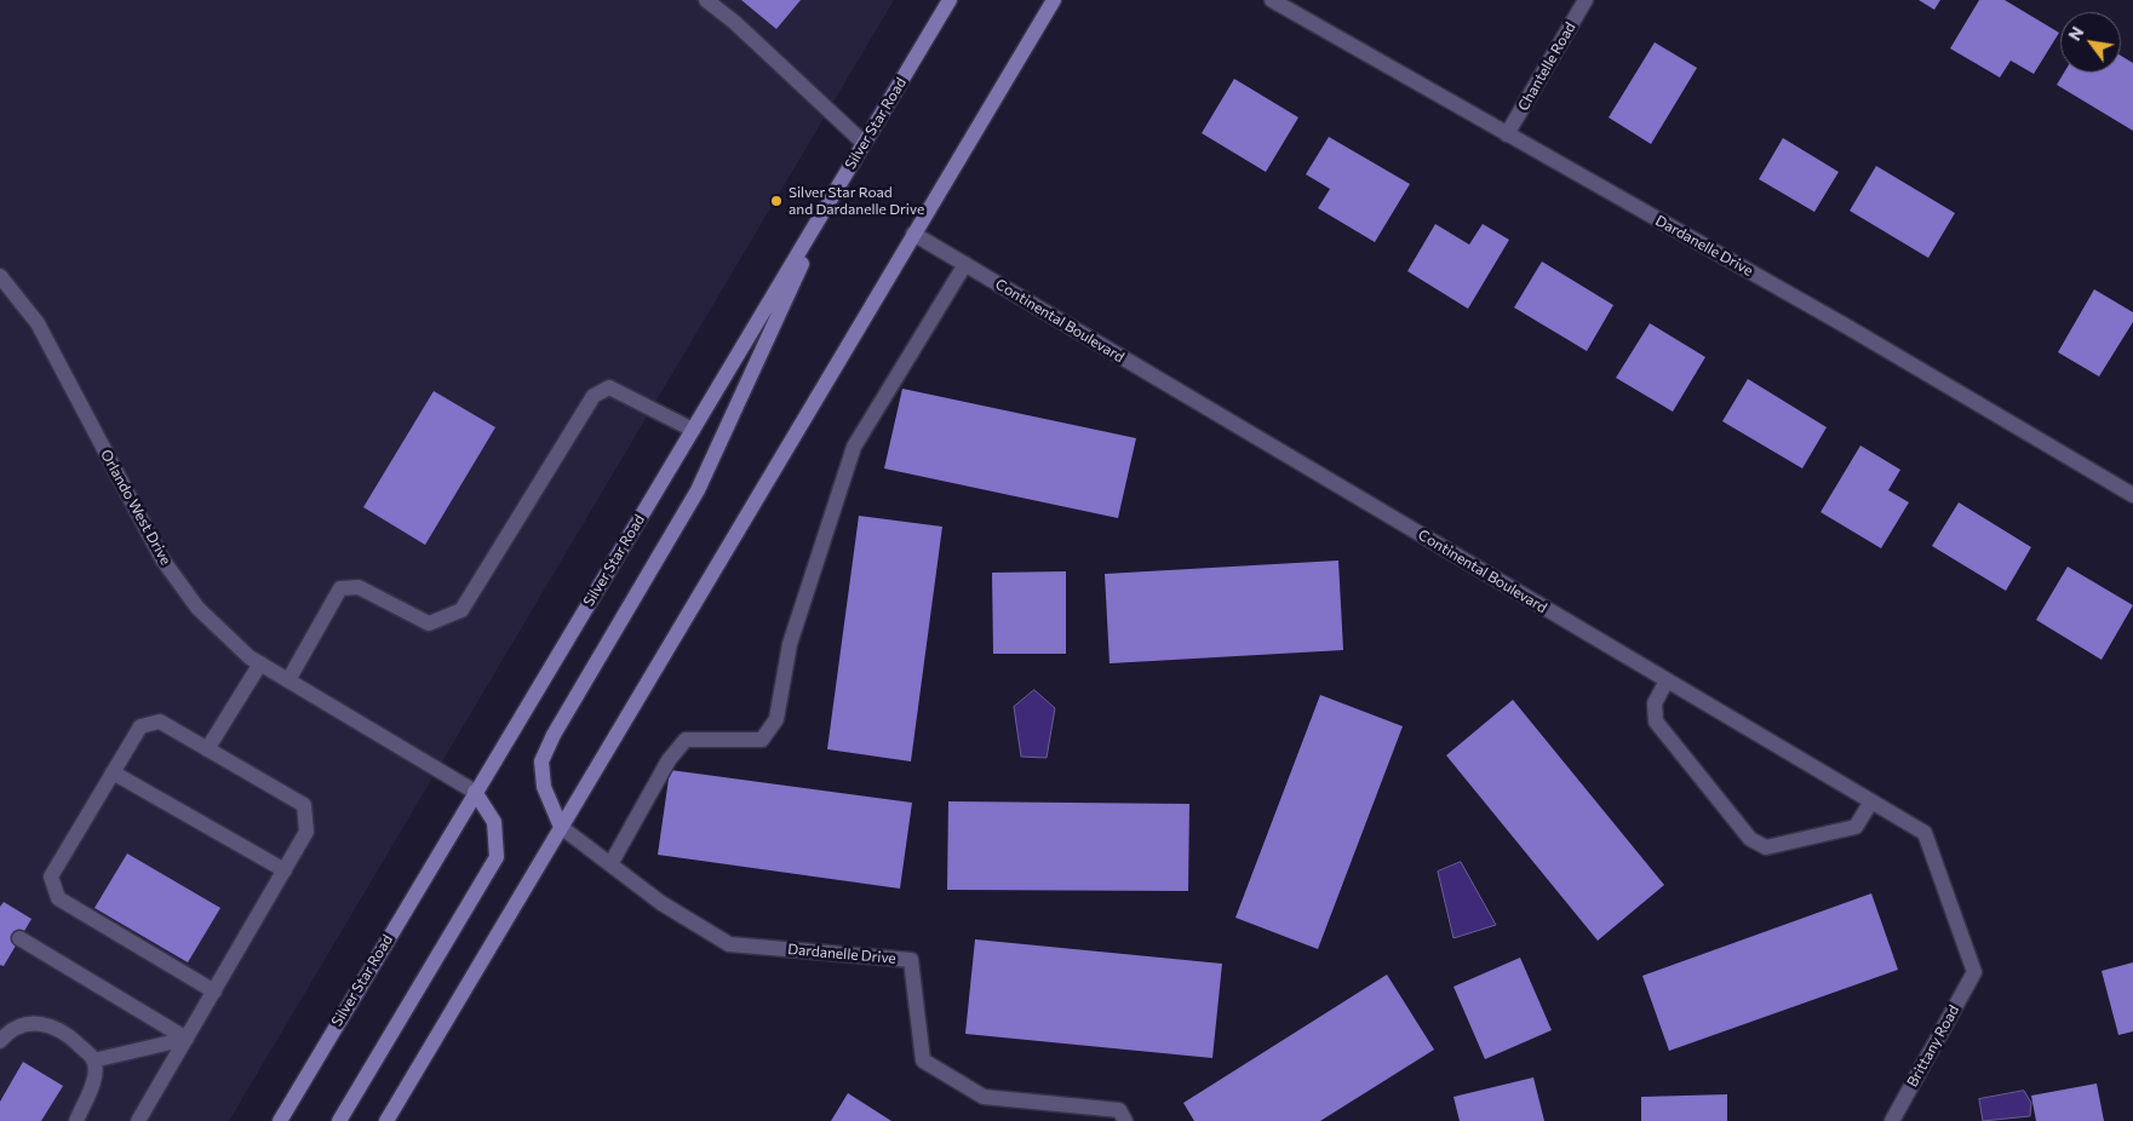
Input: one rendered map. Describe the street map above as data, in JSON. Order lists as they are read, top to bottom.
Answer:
{
  "streets": {
    "main road": ["Silver Star Road"],
    "street": [
      "Chantelle Road",
      "Dardanelle Drive",
      "Continental Boulevard",
      "Orlando West Drive",
      "Brittany Road"
    ]
  },
  "crossings": [
    ["Chantelle Road", "Dardanelle Drive"],
    ["Silver Star Road", "Orlando West Drive"],
    ["Continental Boulevard", "Brittany Road"]
  ],
  "places": ["Silver Star Road and Dardanelle Drive"],
  "north": "top left"
}
